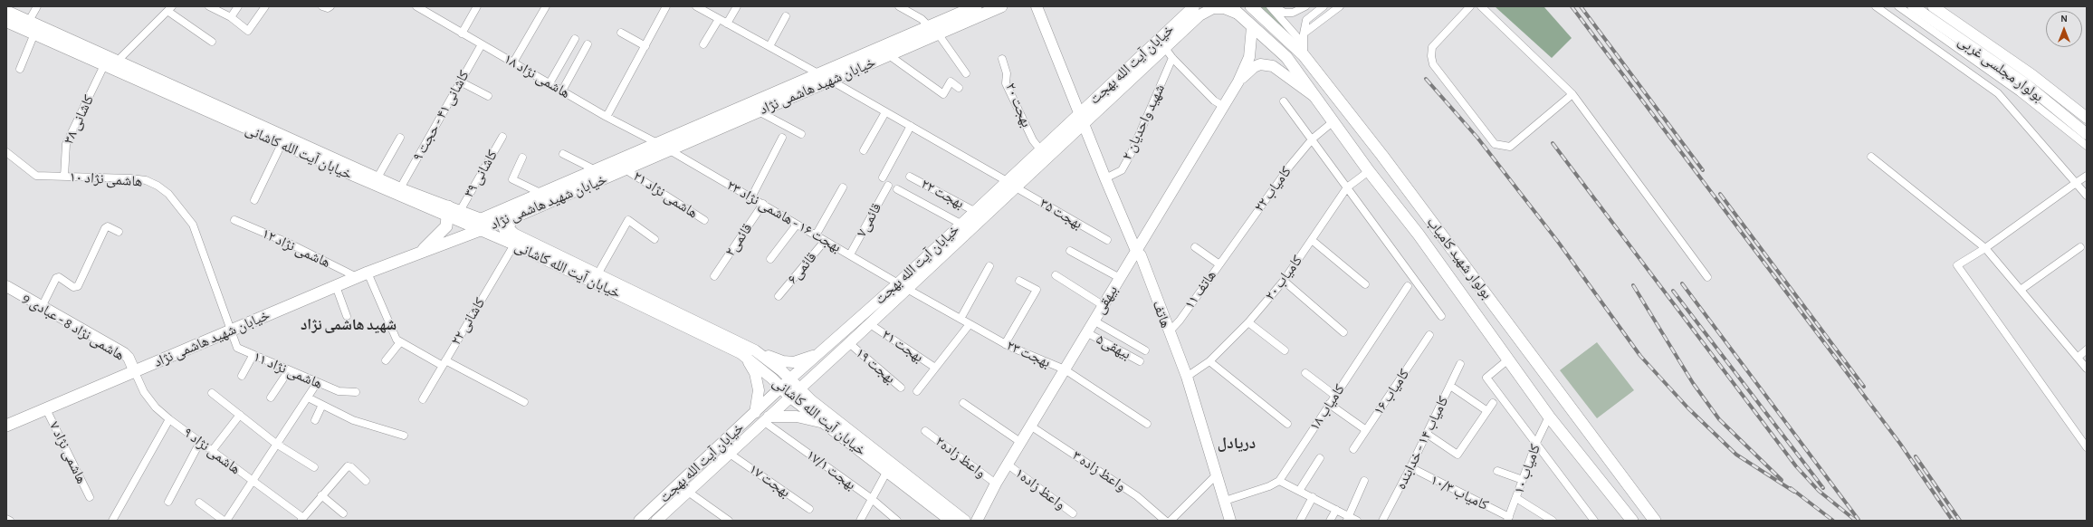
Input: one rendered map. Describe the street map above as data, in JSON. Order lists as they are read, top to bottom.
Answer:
{
  "streets": {
    "main road": [
      "خیابان آیت الله بهجت",
      "بولوار مجلسی غربی",
      "خیابان شهید هاشمی نژاد",
      "خیابان آیت الله کاشانی",
      "بولوار شهید کامیاب",
      "بیهقی",
      "هاتف",
      "هاشمی نژاد 8 - عبادی 9"
    ],
    "street": [
      "هاشمی نژاد ۱۸",
      "بهجت ۲۰",
      "کاشانی ۴۱ - حجت ۹",
      "کاشانی ۳۸",
      "شهید واحدیان ۲",
      "کاشانی ۳۹",
      "هاشمی نژاد ۱۰",
      "کامیاب ۲۲",
      "بهجت ۲۲",
      "هاشمی نژاد ۲۱",
      "بهجت ۳۵",
      "بهجت ۱۶ - هاشمی نژاد ۲۳",
      "قائمی۷",
      "قائمی۲",
      "هاشمی نژاد ۱۲",
      "قائمی۶",
      "کامیاب ۲۰",
      "هاتف ۱۱",
      "کاشانی ۲۲",
      "بهجت ۲۱",
      "بیهقی۵",
      "بهجت ۲۳",
      "بهجت ۱۹",
      "هاشمی نژاد ۱۱",
      "کامیاب ۱۶",
      "کامیاب ۱۸",
      "کامیاب ۱۴ - خدابنده",
      "هاشمی نژاد ۹",
      "هاشمی نژاد ۷",
      "واعظ زاده۲",
      "کامیاب ۱۰",
      "بهجت ۱۷/۱",
      "واعظ زاده ۳",
      "بهجت ۱۷",
      "واعظ زاده۱",
      "کامیاب ۱۰/۳"
    ]
  },
  "crossings": [
    ["خیابان آیت الله بهجت", "بهجت ۲۰"],
    ["خیابان آیت الله بهجت", "خیابان آیت الله کاشانی"],
    ["خیابان آیت الله بهجت", "بهجت ۲۲"],
    ["خیابان آیت الله بهجت", "بهجت ۳۵"],
    ["خیابان آیت الله بهجت", "بهجت ۱۶ - هاشمی نژاد ۲۳"],
    ["خیابان آیت الله بهجت", "هاتف"],
    ["خیابان آیت الله بهجت", "بهجت ۲۱"],
    ["خیابان آیت الله بهجت", "بهجت ۲۳"],
    ["خیابان آیت الله بهجت", "بهجت ۱۹"],
    ["خیابان آیت الله بهجت", "بهجت ۱۷/۱"],
    ["خیابان آیت الله بهجت", "بهجت ۱۷"],
    ["هاشمی نژاد ۱۸", "خیابان شهید هاشمی نژاد"],
    ["هاشمی نژاد ۱۸", "کاشانی ۴۱ - حجت ۹"],
    ["خیابان شهید هاشمی نژاد", "خیابان آیت الله کاشانی"],
    ["خیابان شهید هاشمی نژاد", "هاشمی نژاد ۱۰"],
    ["خیابان شهید هاشمی نژاد", "هاشمی نژاد ۲۱"],
    ["خیابان شهید هاشمی نژاد", "بهجت ۳۵"],
    ["خیابان شهید هاشمی نژاد", "بهجت ۱۶ - هاشمی نژاد ۲۳"],
    ["خیابان شهید هاشمی نژاد", "هاشمی نژاد ۱۲"],
    ["خیابان شهید هاشمی نژاد", "هاشمی نژاد 8 - عبادی 9"],
    ["خیابان شهید هاشمی نژاد", "هاشمی نژاد ۱۱"],
    ["خیابان شهید هاشمی نژاد", "هاشمی نژاد ۹"],
    ["خیابان شهید هاشمی نژاد", "هاشمی نژاد ۷"],
    ["کاشانی ۴۱ - حجت ۹", "خیابان آیت الله کاشانی"],
    ["کاشانی ۳۸", "خیابان آیت الله کاشانی"],
    ["کاشانی ۳۸", "هاشمی نژاد ۱۰"],
    ["شهید واحدیان ۲", "هاتف"],
    ["خیابان آیت الله کاشانی", "کاشانی ۳۹"],
    ["خیابان آیت الله کاشانی", "کاشانی ۲۲"],
    ["هاشمی نژاد ۱۰", "هاشمی نژاد ۱۱"],
    ["کامیاب ۲۲", "بولوار شهید کامیاب"],
    ["کامیاب ۲۲", "هاتف ۱۱"],
    ["بهجت ۱۶ - هاشمی نژاد ۲۳", "قائمی۷"],
    ["بهجت ۱۶ - هاشمی نژاد ۲۳", "قائمی۲"],
    ["بهجت ۱۶ - هاشمی نژاد ۲۳", "قائمی۶"],
    ["بولوار شهید کامیاب", "کامیاب ۲۰"],
    ["بولوار شهید کامیاب", "کامیاب ۱۰"],
    ["کامیاب ۲۰", "هاتف"],
    ["هاتف ۱۱", "هاتف"],
    ["بیهقی", "هاتف"],
    ["بیهقی", "بیهقی۵"],
    ["بیهقی", "بهجت ۲۳"],
    ["بیهقی", "واعظ زاده۲"],
    ["بیهقی", "واعظ زاده ۳"],
    ["بیهقی", "واعظ زاده۱"],
    ["هاشمی نژاد 8 - عبادی 9", "هاشمی نژاد ۹"],
    ["کامیاب ۱۴ - خدابنده", "کامیاب ۱۰/۳"],
    ["کامیاب ۱۰", "کامیاب ۱۰/۳"]
  ],
  "districts": ["شهید هاشمی نژاد", "دریادل"],
  "north": "top"
}
